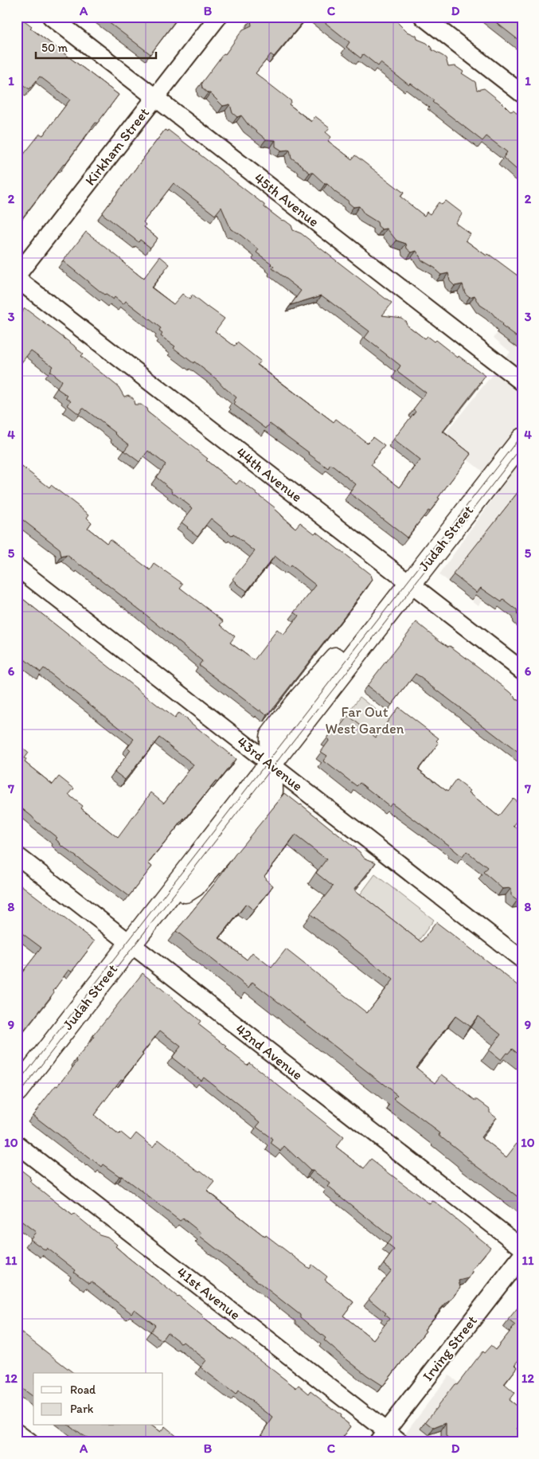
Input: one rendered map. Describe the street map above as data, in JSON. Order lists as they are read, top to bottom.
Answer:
{
  "streets": {
    "street": [
      "Kirkham Street",
      "45th Avenue",
      "44th Avenue",
      "Judah Street",
      "43rd Avenue",
      "42nd Avenue",
      "41st Avenue",
      "Irving Street"
    ]
  },
  "crossings": [
    ["Kirkham Street", "45th Avenue"],
    ["Kirkham Street", "44th Avenue"],
    ["44th Avenue", "Judah Street"],
    ["Judah Street", "43rd Avenue"],
    ["Judah Street", "42nd Avenue"],
    ["41st Avenue", "Irving Street"]
  ],
  "parks": ["Far Out West Garden"],
  "legend": ["Road", "Park"],
  "scale_bar": "50 m",
  "grid": {
    "columns": [
      "A",
      "B",
      "C",
      "D"
    ],
    "rows": [
      "1",
      "2",
      "3",
      "4",
      "5",
      "6",
      "7",
      "8",
      "9",
      "10",
      "11",
      "12"
    ]
  }
}
